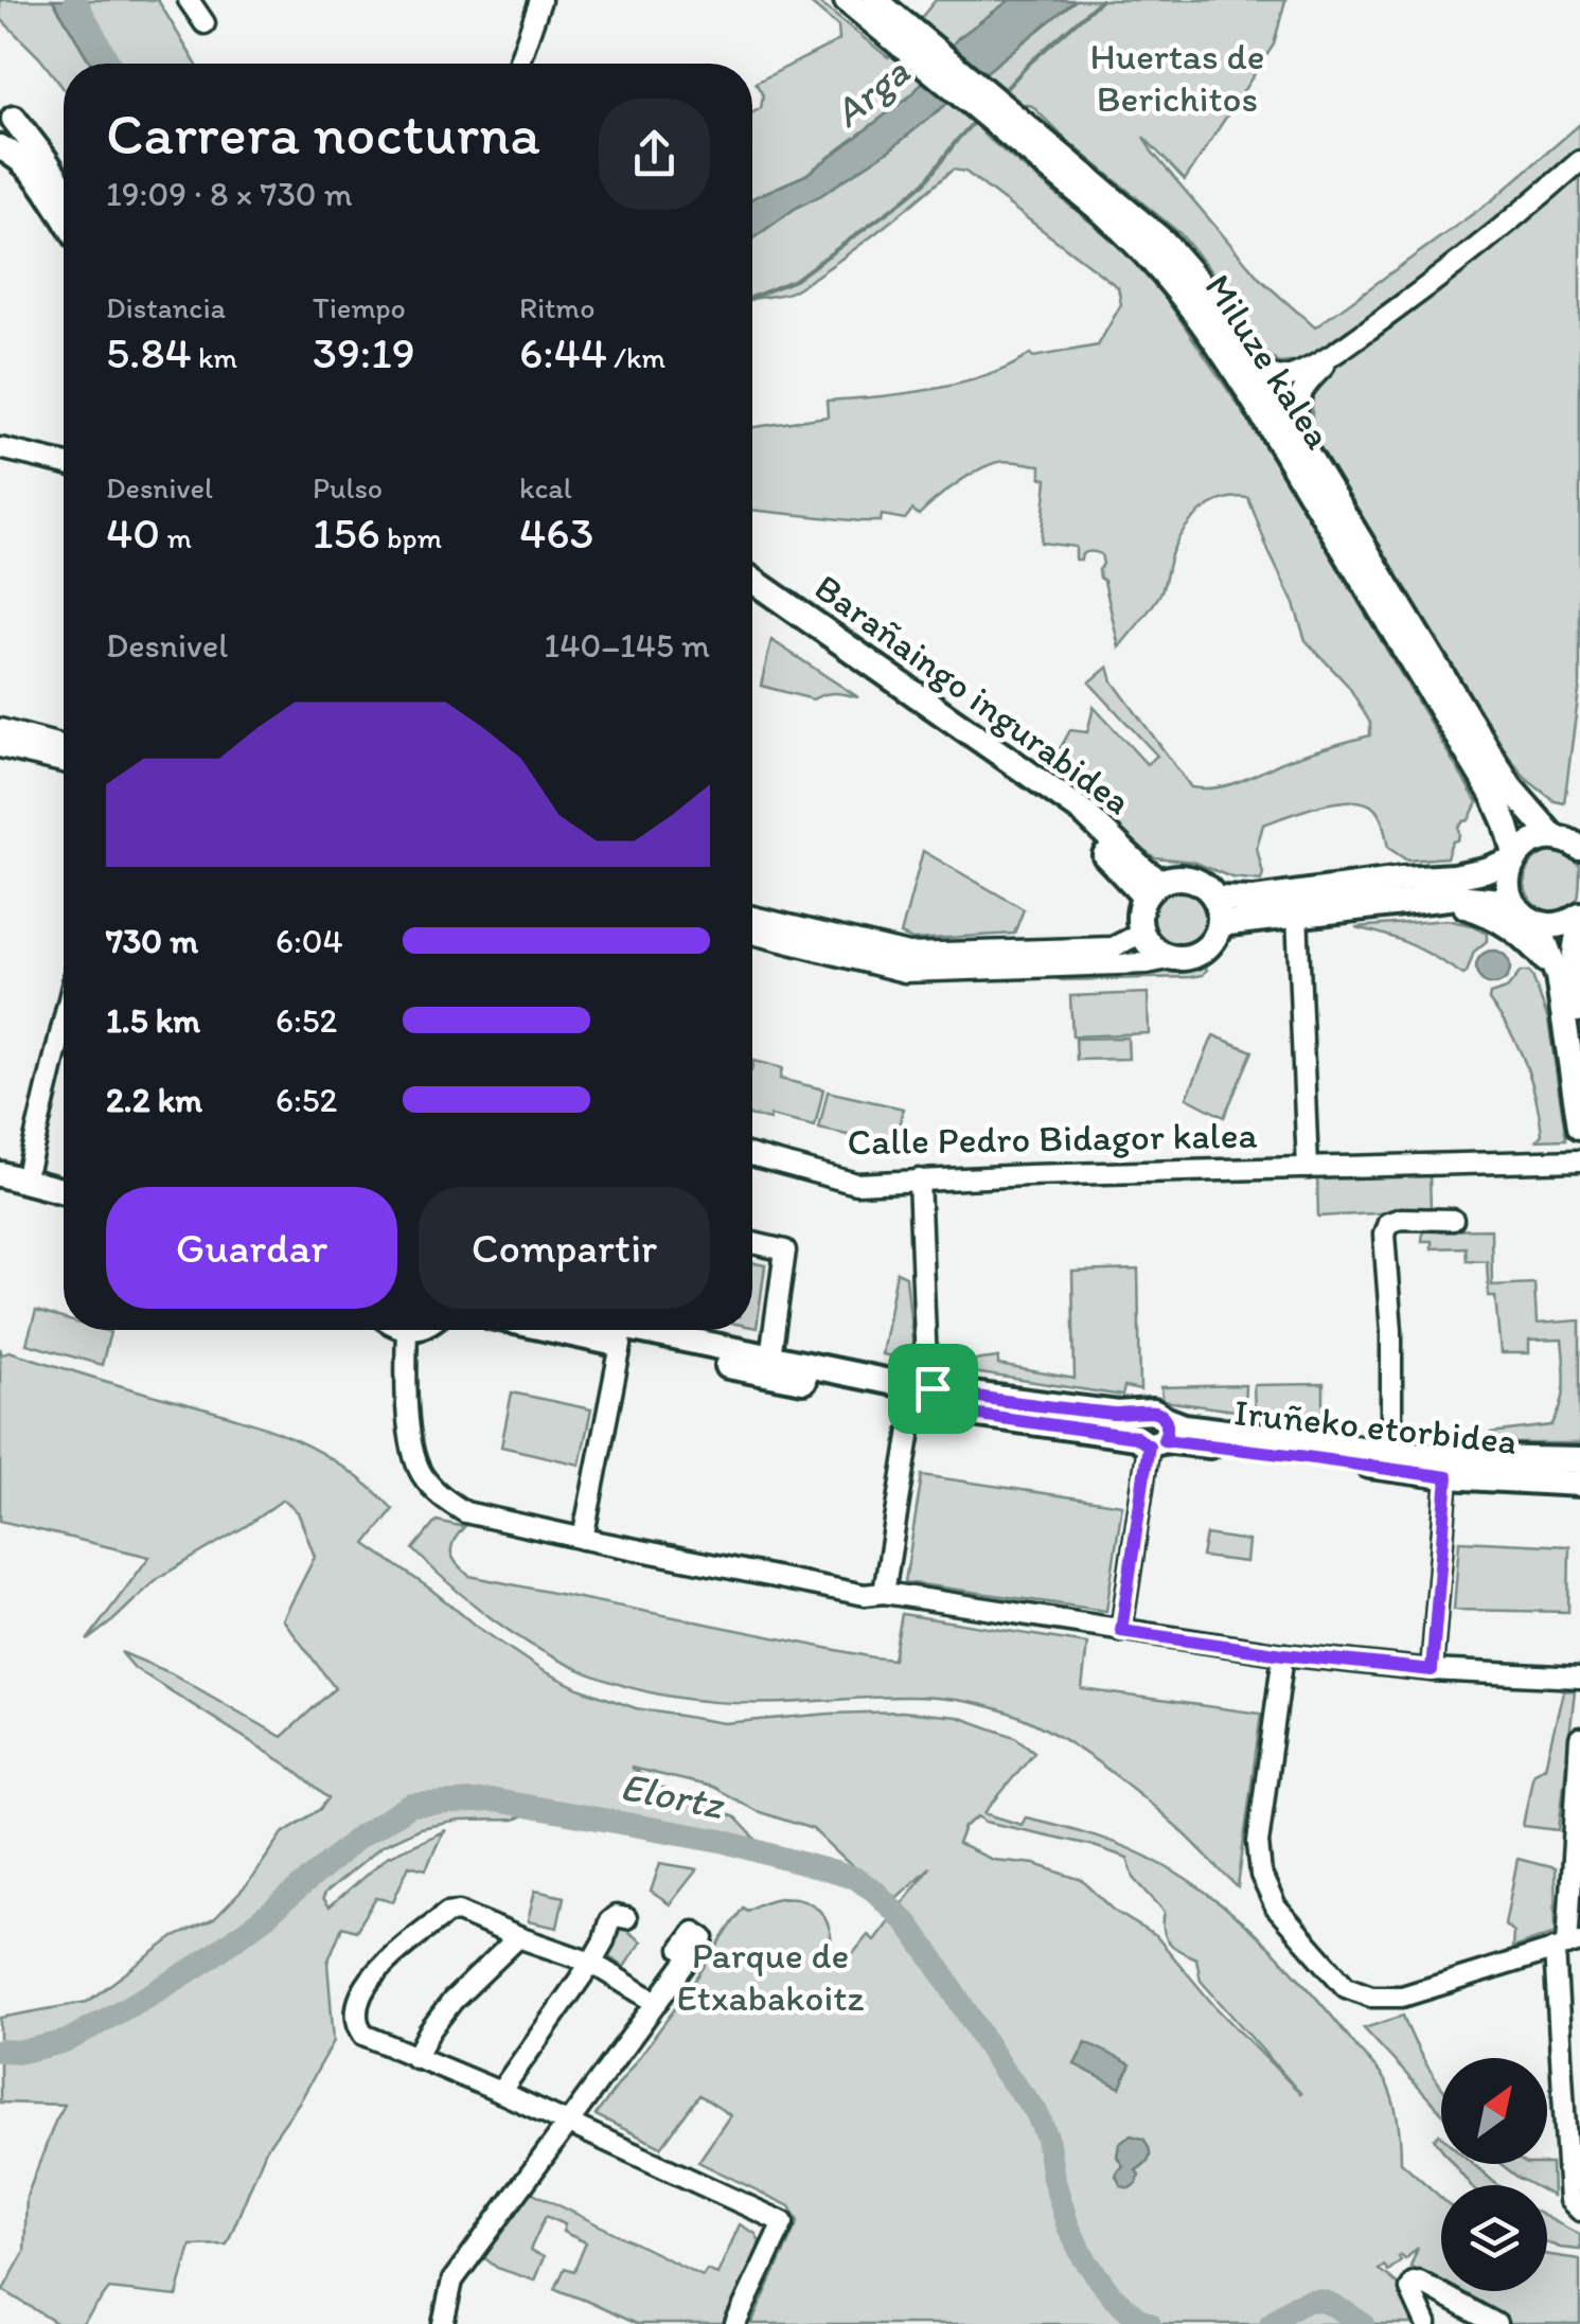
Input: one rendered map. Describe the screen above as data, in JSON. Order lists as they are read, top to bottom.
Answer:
{
  "streets": {
    "main road": ["Miluze kalea", "Barañaingo ingurabidea", "Iruñeko etorbidea"],
    "street": ["Calle Pedro Bidagor kalea"]
  },
  "water": ["Arga", "Elortz"],
  "parks": ["Huertas de Berichitos", "Parque de Etxabakoitz"],
  "north": "top right",
  "page": {
    "heading": ["Carrera nocturna", "19:09 · 8 × 730 m"],
    "stats": [
      ["Distancia", "5.84 km"],
      ["Tiempo", "39:19"],
      ["Ritmo", "6:44 /km"],
      ["Desnivel", "40 m"],
      ["Pulso", "156 bpm"],
      ["kcal", "463"]
    ],
    "chart": ["Desnivel", "140–145 m"],
    "list": [
      {
        "name": "730 m",
        "note": "6:04"
      },
      {
        "name": "1.5 km",
        "note": "6:52"
      },
      {
        "name": "2.2 km",
        "note": "6:52"
      }
    ],
    "buttons": ["Guardar", "Compartir"]
  }
}
